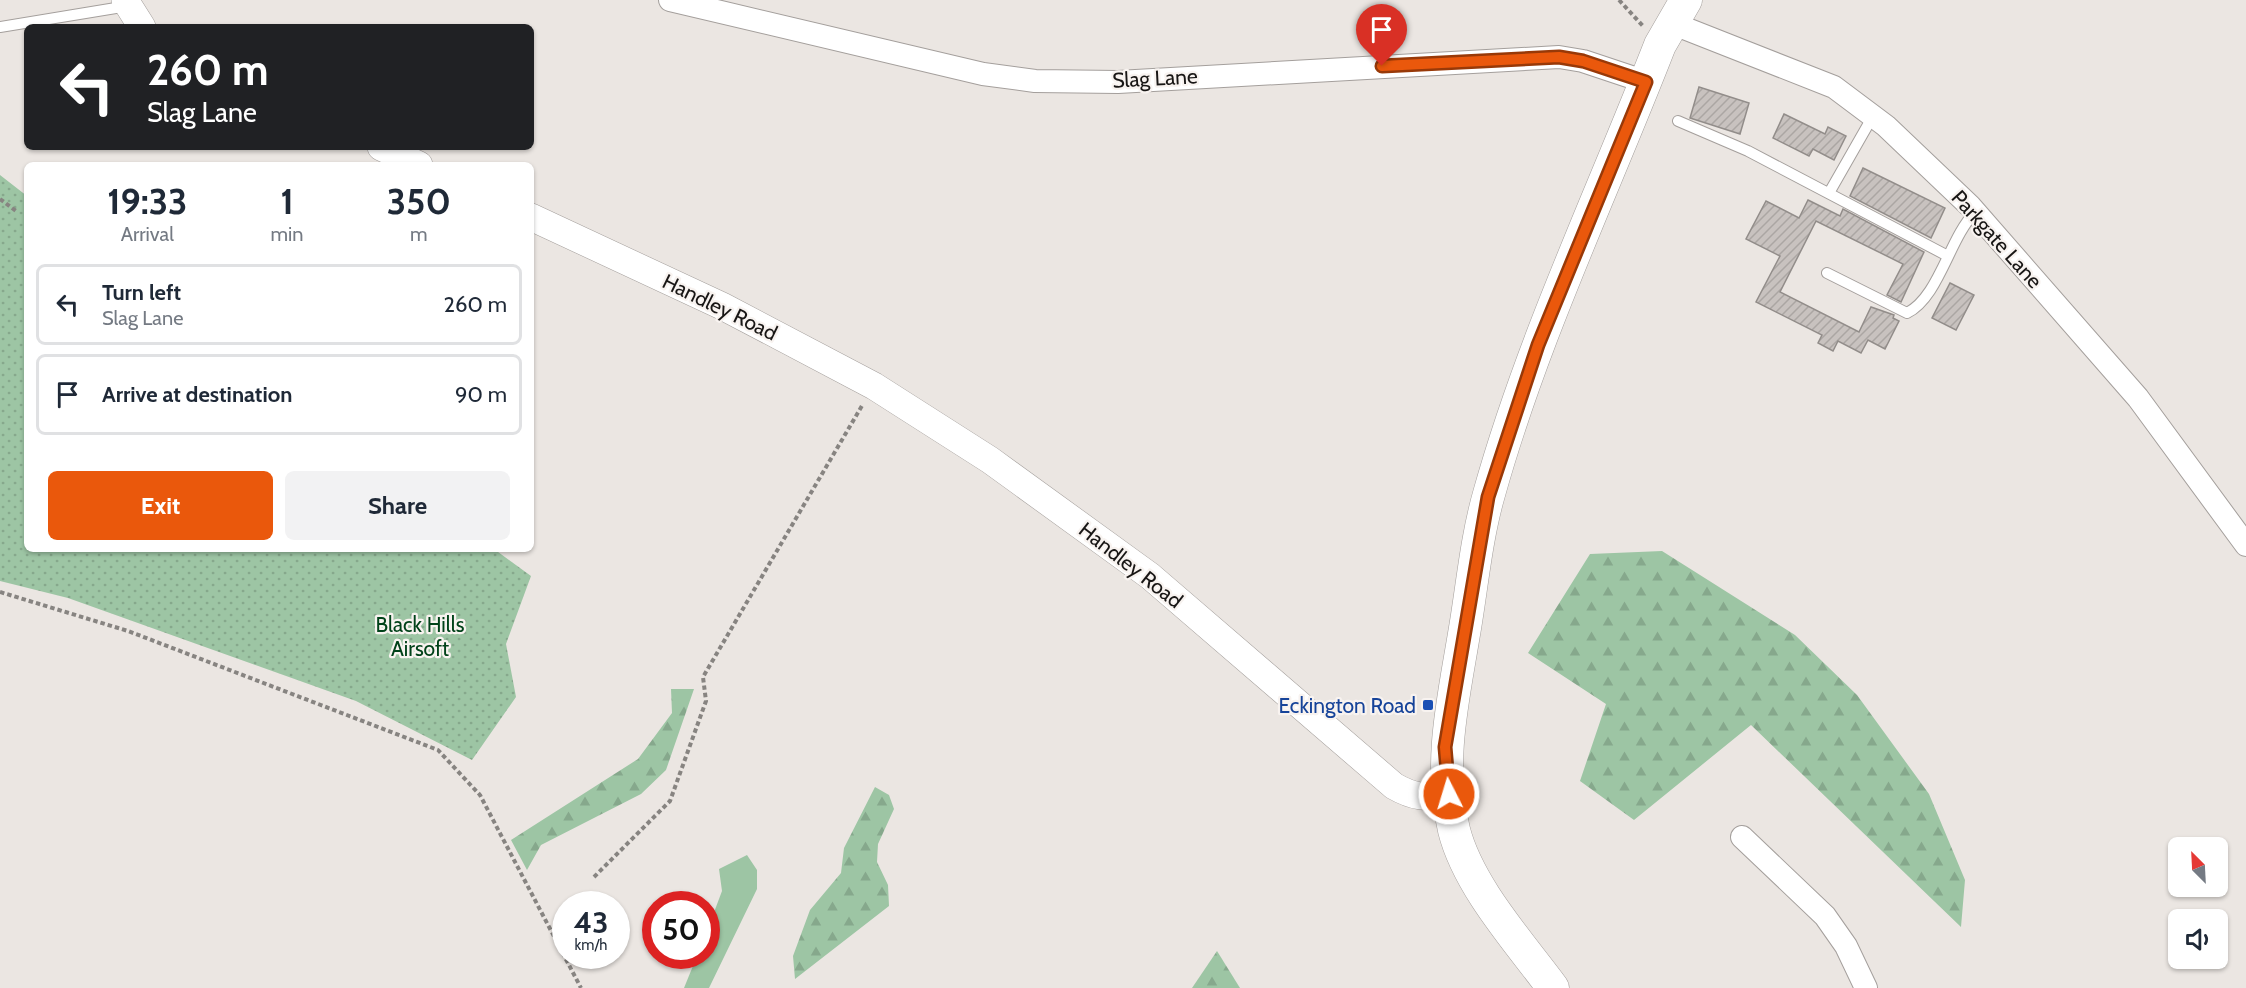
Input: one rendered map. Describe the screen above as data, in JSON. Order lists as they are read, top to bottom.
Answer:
{
  "streets": {
    "street": ["Slag Lane", "Parkgate Lane", "Handley Road"]
  },
  "parks": ["Black Hills Airsoft"],
  "places": {
    "transit": ["Eckington Road"]
  },
  "north": "top left",
  "page": {
    "turn": ["260 m", "Slag Lane"],
    "eta": [
      "19:33",
      "Arrival",
      "1",
      "min",
      "350",
      "m"
    ],
    "list": [
      {
        "name": "Turn left",
        "note": "Slag Lane",
        "value": "260 m"
      },
      {
        "name": "Arrive at destination",
        "value": "90 m"
      }
    ],
    "buttons": ["Exit", "Share"],
    "speed": "43 km/h",
    "limit": "50"
  }
}
